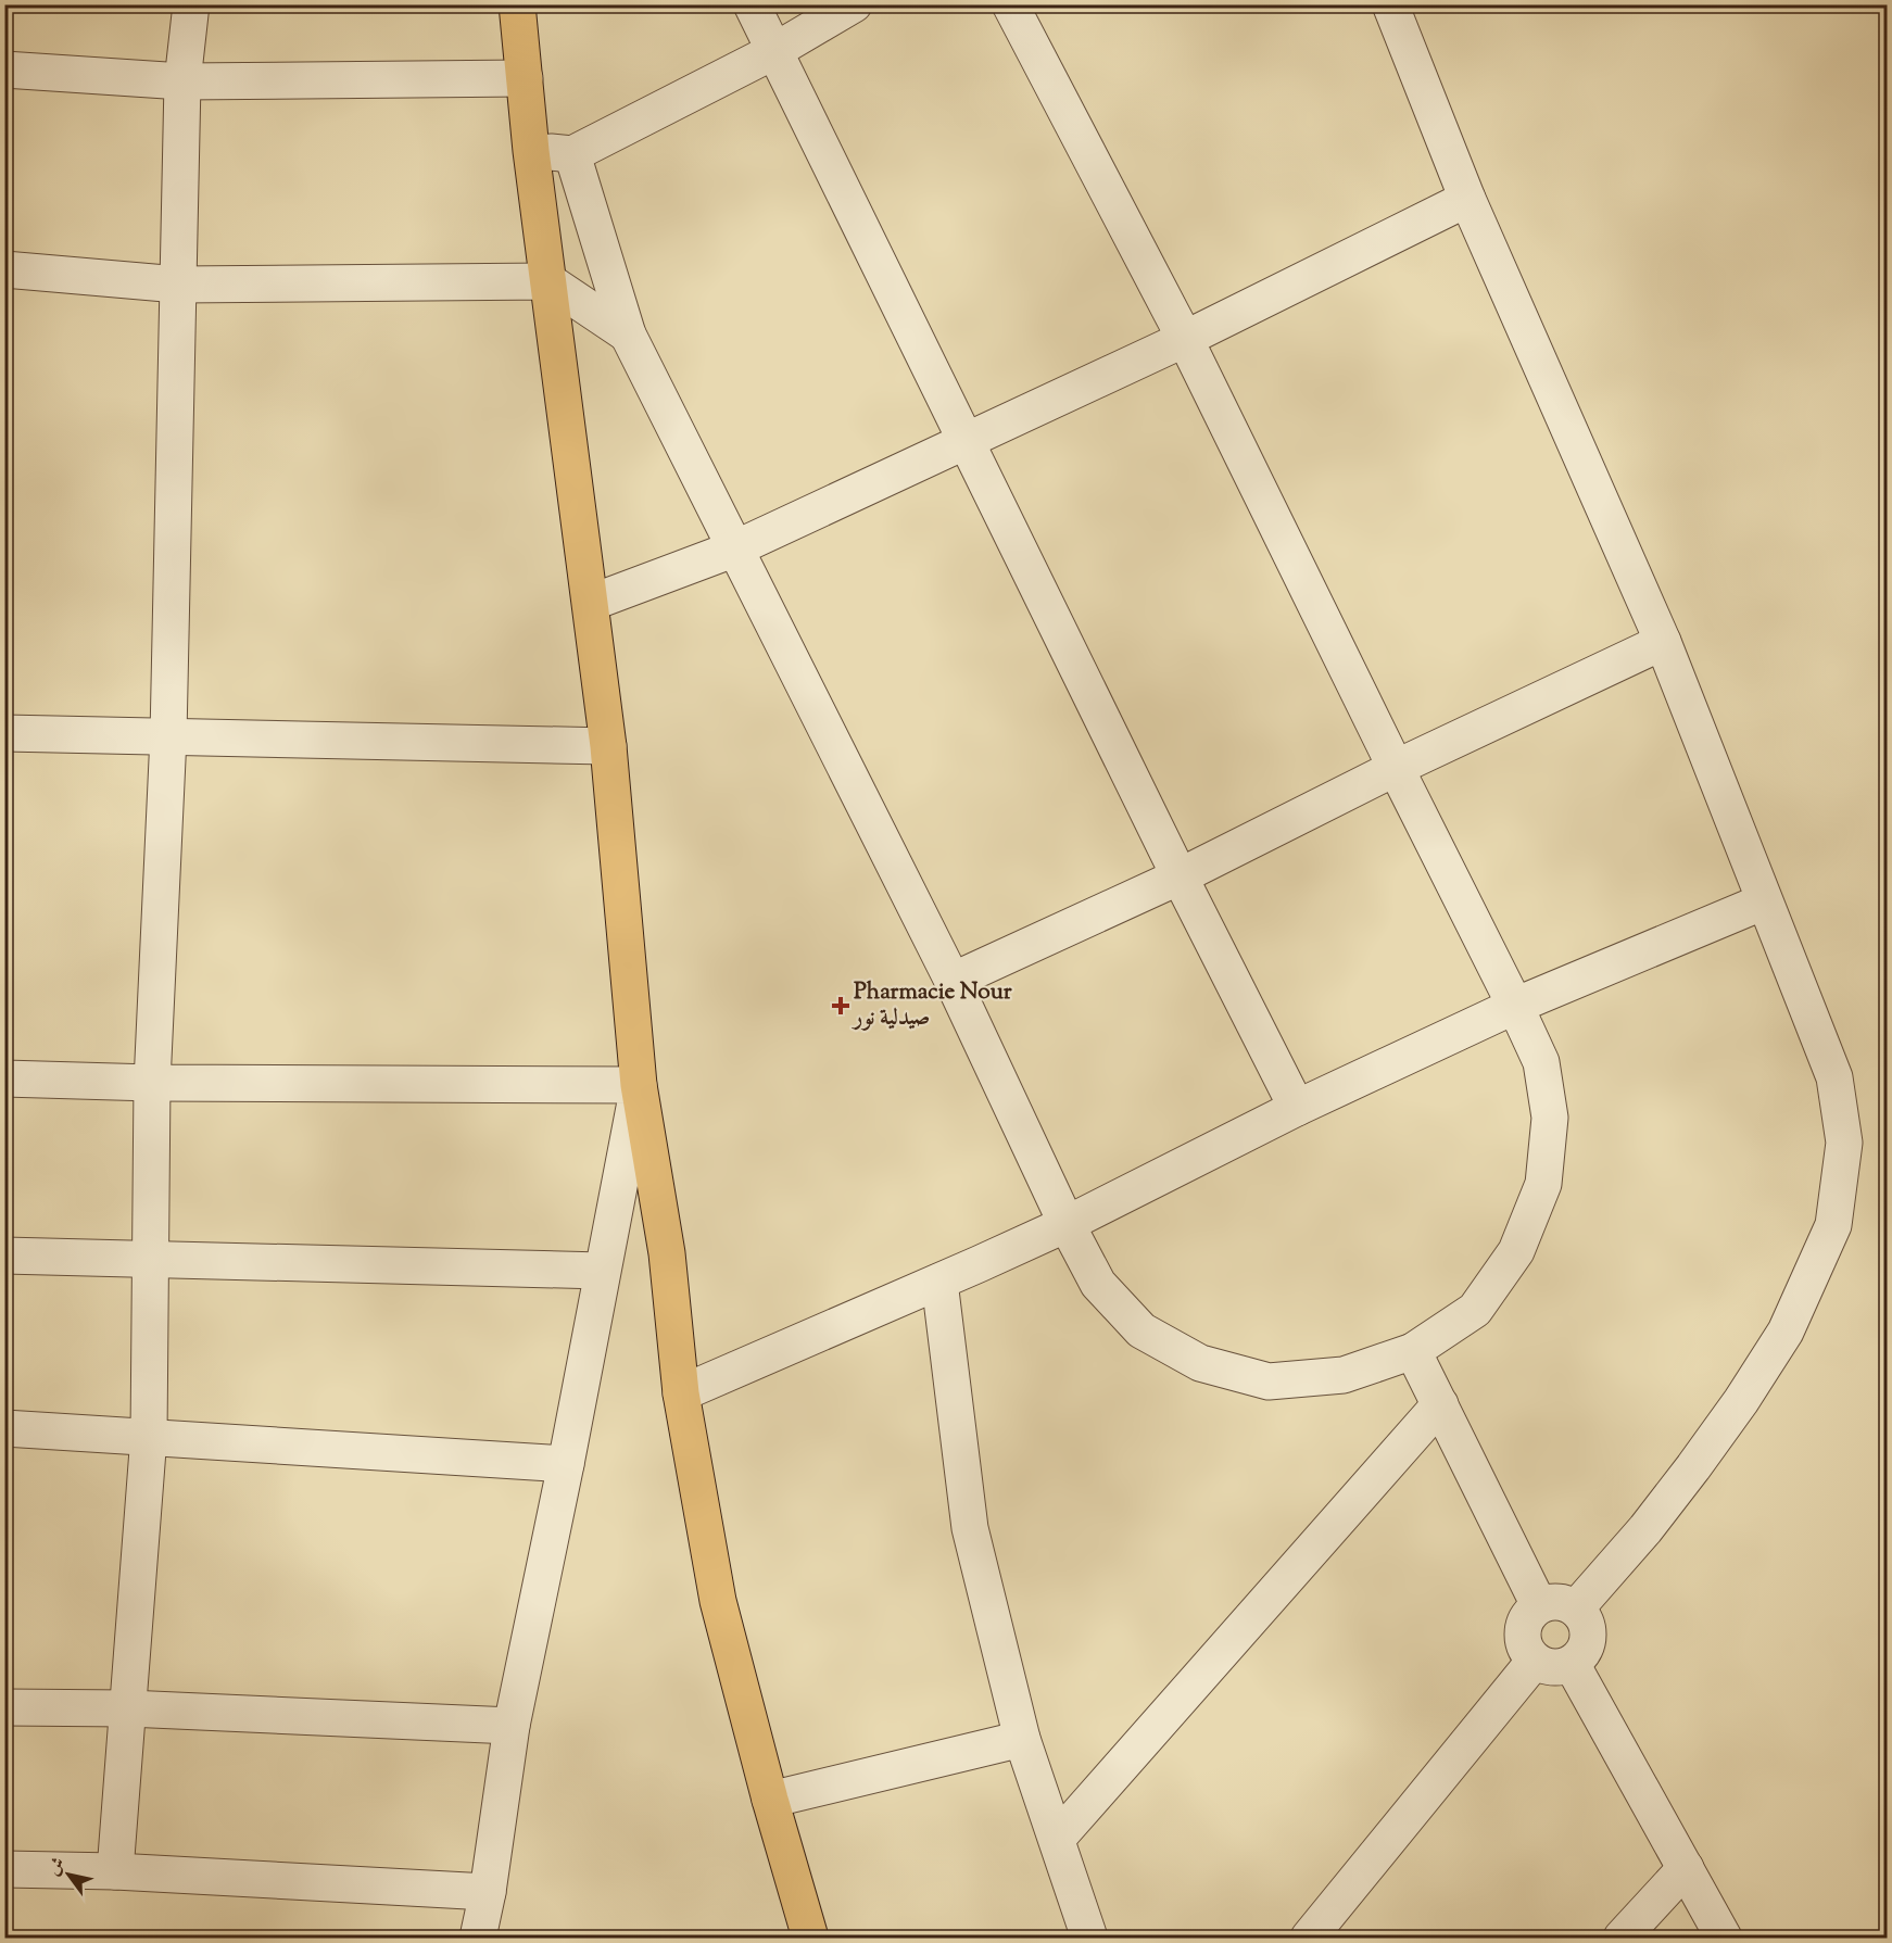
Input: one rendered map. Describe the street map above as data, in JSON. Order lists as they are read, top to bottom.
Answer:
{
  "places": {
    "health": ["Pharmacie Nour صيدلية نور"]
  },
  "north": "top left"
}
